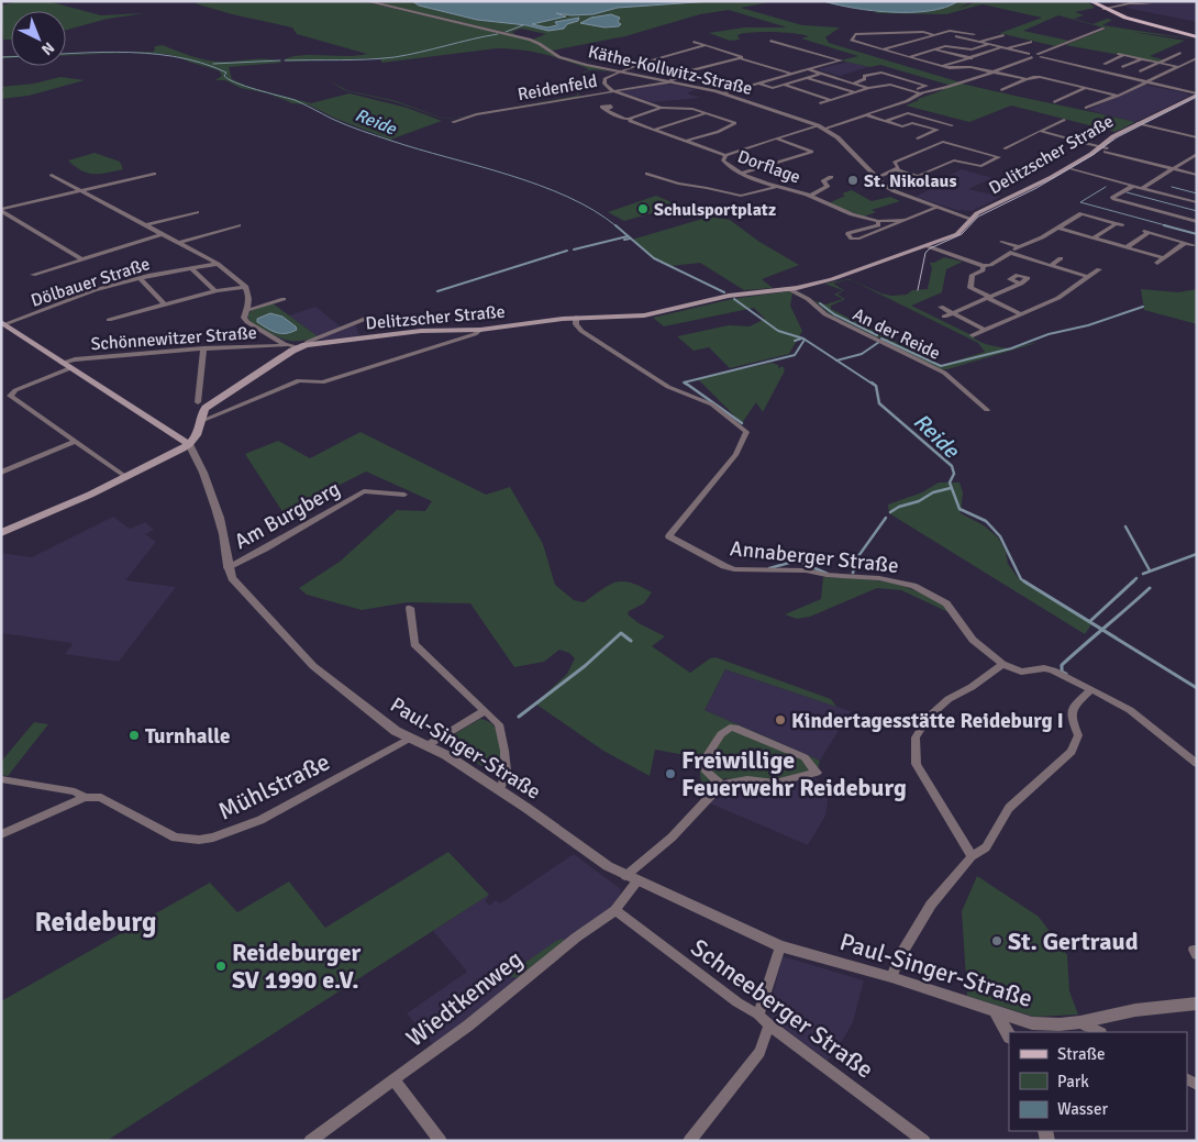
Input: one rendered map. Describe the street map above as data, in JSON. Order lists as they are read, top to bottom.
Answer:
{
  "streets": {
    "main road": ["Delitzscher Straße"],
    "street": [
      "Käthe-Kollwitz-Straße",
      "Reidenfeld",
      "Dorflage",
      "Dölbauer Straße",
      "An der Reide",
      "Schönnewitzer Straße",
      "Am Burgberg",
      "Annaberger Straße",
      "Paul-Singer-Straße",
      "Mühlstraße",
      "Wiedtkenweg",
      "Schneeberger Straße"
    ]
  },
  "crossings": [
    ["Käthe-Kollwitz-Straße", "Reidenfeld"],
    ["Käthe-Kollwitz-Straße", "Delitzscher Straße"],
    ["Käthe-Kollwitz-Straße", "Dorflage"],
    ["Delitzscher Straße", "An der Reide"],
    ["Delitzscher Straße", "Annaberger Straße"],
    ["Delitzscher Straße", "Paul-Singer-Straße"],
    ["Am Burgberg", "Paul-Singer-Straße"],
    ["Paul-Singer-Straße", "Mühlstraße"],
    ["Paul-Singer-Straße", "Wiedtkenweg"],
    ["Wiedtkenweg", "Schneeberger Straße"]
  ],
  "districts": ["Reideburg"],
  "water": ["Reide"],
  "places": [
    "St. Nikolaus",
    "Schulsportplatz",
    "Kindertagesstätte Reideburg I",
    "Turnhalle",
    "Freiwillige Feuerwehr Reideburg",
    "St. Gertraud",
    "Reideburger SV 1990 e.V."
  ],
  "legend": ["Straße", "Park", "Wasser"],
  "north": "bottom right"
}
